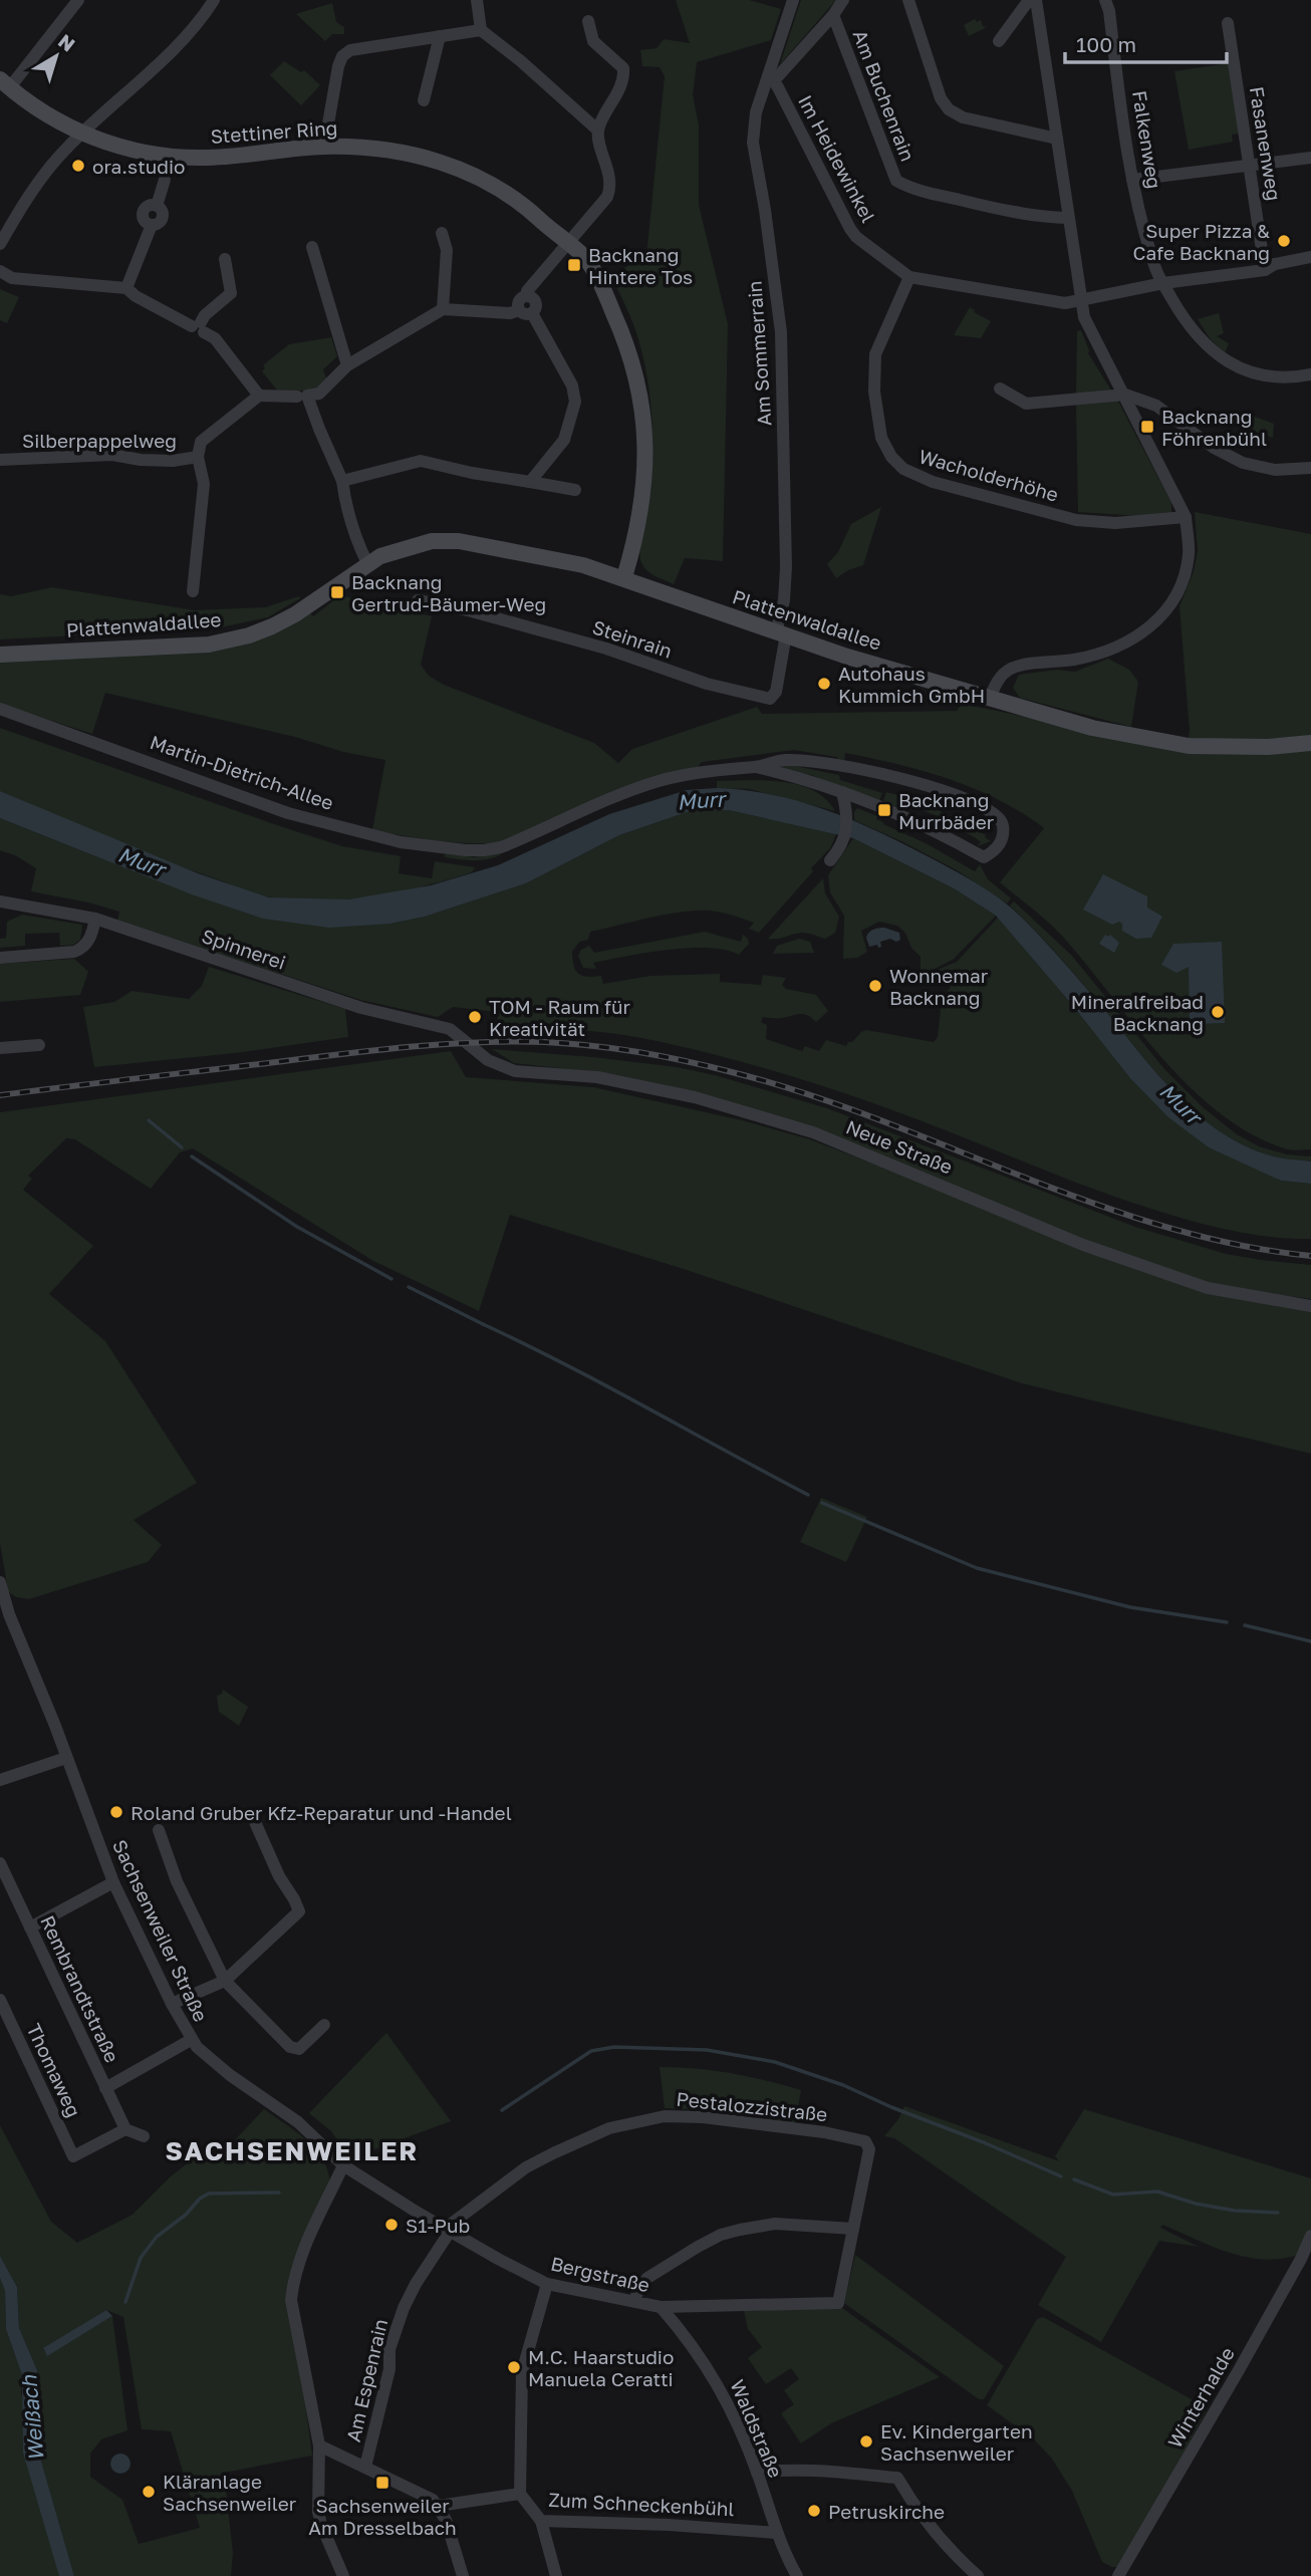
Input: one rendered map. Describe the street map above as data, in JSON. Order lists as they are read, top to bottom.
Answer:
{
  "streets": {
    "street": [
      "Am Buchenrain",
      "Stettiner Ring",
      "Falkenweg",
      "Fasanenweg",
      "Im Heidewinkel",
      "Am Sommerrain",
      "Silberpappelweg",
      "Wacholderhöhe",
      "Plattenwaldallee",
      "Steinrain",
      "Martin-Dietrich-Allee",
      "Spinnerei",
      "Neue Straße",
      "Sachsenweiler Straße",
      "Rembrandtstraße",
      "Thomaweg",
      "Pestalozzistraße",
      "Bergstraße",
      "Am Espenrain",
      "Winterhalde",
      "Waldstraße",
      "Zum Schneckenbühl"
    ]
  },
  "crossings": [
    ["Stettiner Ring", "Plattenwaldallee"],
    ["Falkenweg", "Im Heidewinkel"],
    ["Fasanenweg", "Im Heidewinkel"],
    ["Im Heidewinkel", "Am Sommerrain"],
    ["Im Heidewinkel", "Wacholderhöhe"],
    ["Am Sommerrain", "Plattenwaldallee"],
    ["Am Sommerrain", "Steinrain"],
    ["Plattenwaldallee", "Steinrain"],
    ["Spinnerei", "Neue Straße"],
    ["Sachsenweiler Straße", "Bergstraße"],
    ["Rembrandtstraße", "Thomaweg"],
    ["Pestalozzistraße", "Bergstraße"],
    ["Pestalozzistraße", "Am Espenrain"],
    ["Bergstraße", "Am Espenrain"],
    ["Bergstraße", "Waldstraße"],
    ["Waldstraße", "Zum Schneckenbühl"]
  ],
  "districts": ["SACHSENWEILER"],
  "water": ["Murr", "Weißach"],
  "places": {
    "other": [
      "ora.studio",
      "Super Pizza & Cafe Backnang",
      "Autohaus Kummich GmbH",
      "Wonnemar Backnang",
      "Mineralfreibad Backnang",
      "TOM - Raum für Kreativität",
      "Roland Gruber Kfz-Reparatur und -Handel",
      "S1-Pub",
      "M.C. Haarstudio Manuela Ceratti",
      "Ev. Kindergarten Sachsenweiler",
      "Kläranlage Sachsenweiler",
      "Petruskirche"
    ],
    "transit": [
      "Backnang Hintere Tos",
      "Backnang Föhrenbühl",
      "Backnang Gertrud-Bäumer-Weg",
      "Backnang Murrbäder",
      "Sachsenweiler Am Dresselbach"
    ]
  },
  "scale_bar": "100 m",
  "north": "top right"
}
